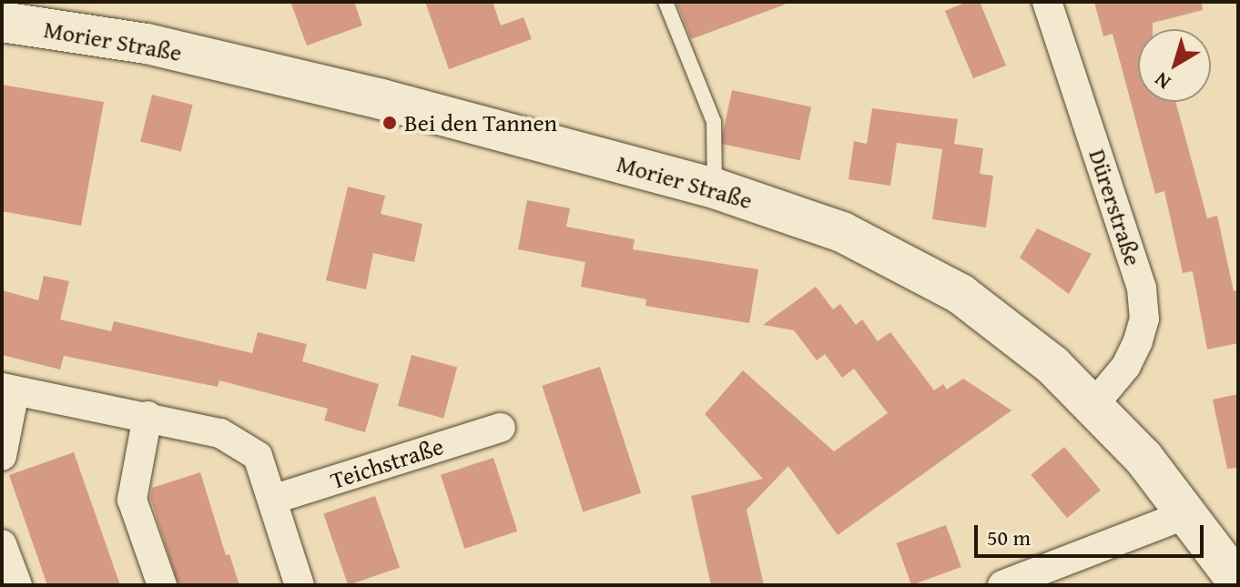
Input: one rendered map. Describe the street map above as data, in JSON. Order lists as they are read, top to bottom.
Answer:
{
  "streets": {
    "main road": ["Morier Straße"],
    "street": ["Dürerstraße", "Teichstraße"]
  },
  "crossings": [
    ["Morier Straße", "Dürerstraße"]
  ],
  "places": ["Bei den Tannen"],
  "scale_bar": "50 m",
  "north": "bottom left"
}
